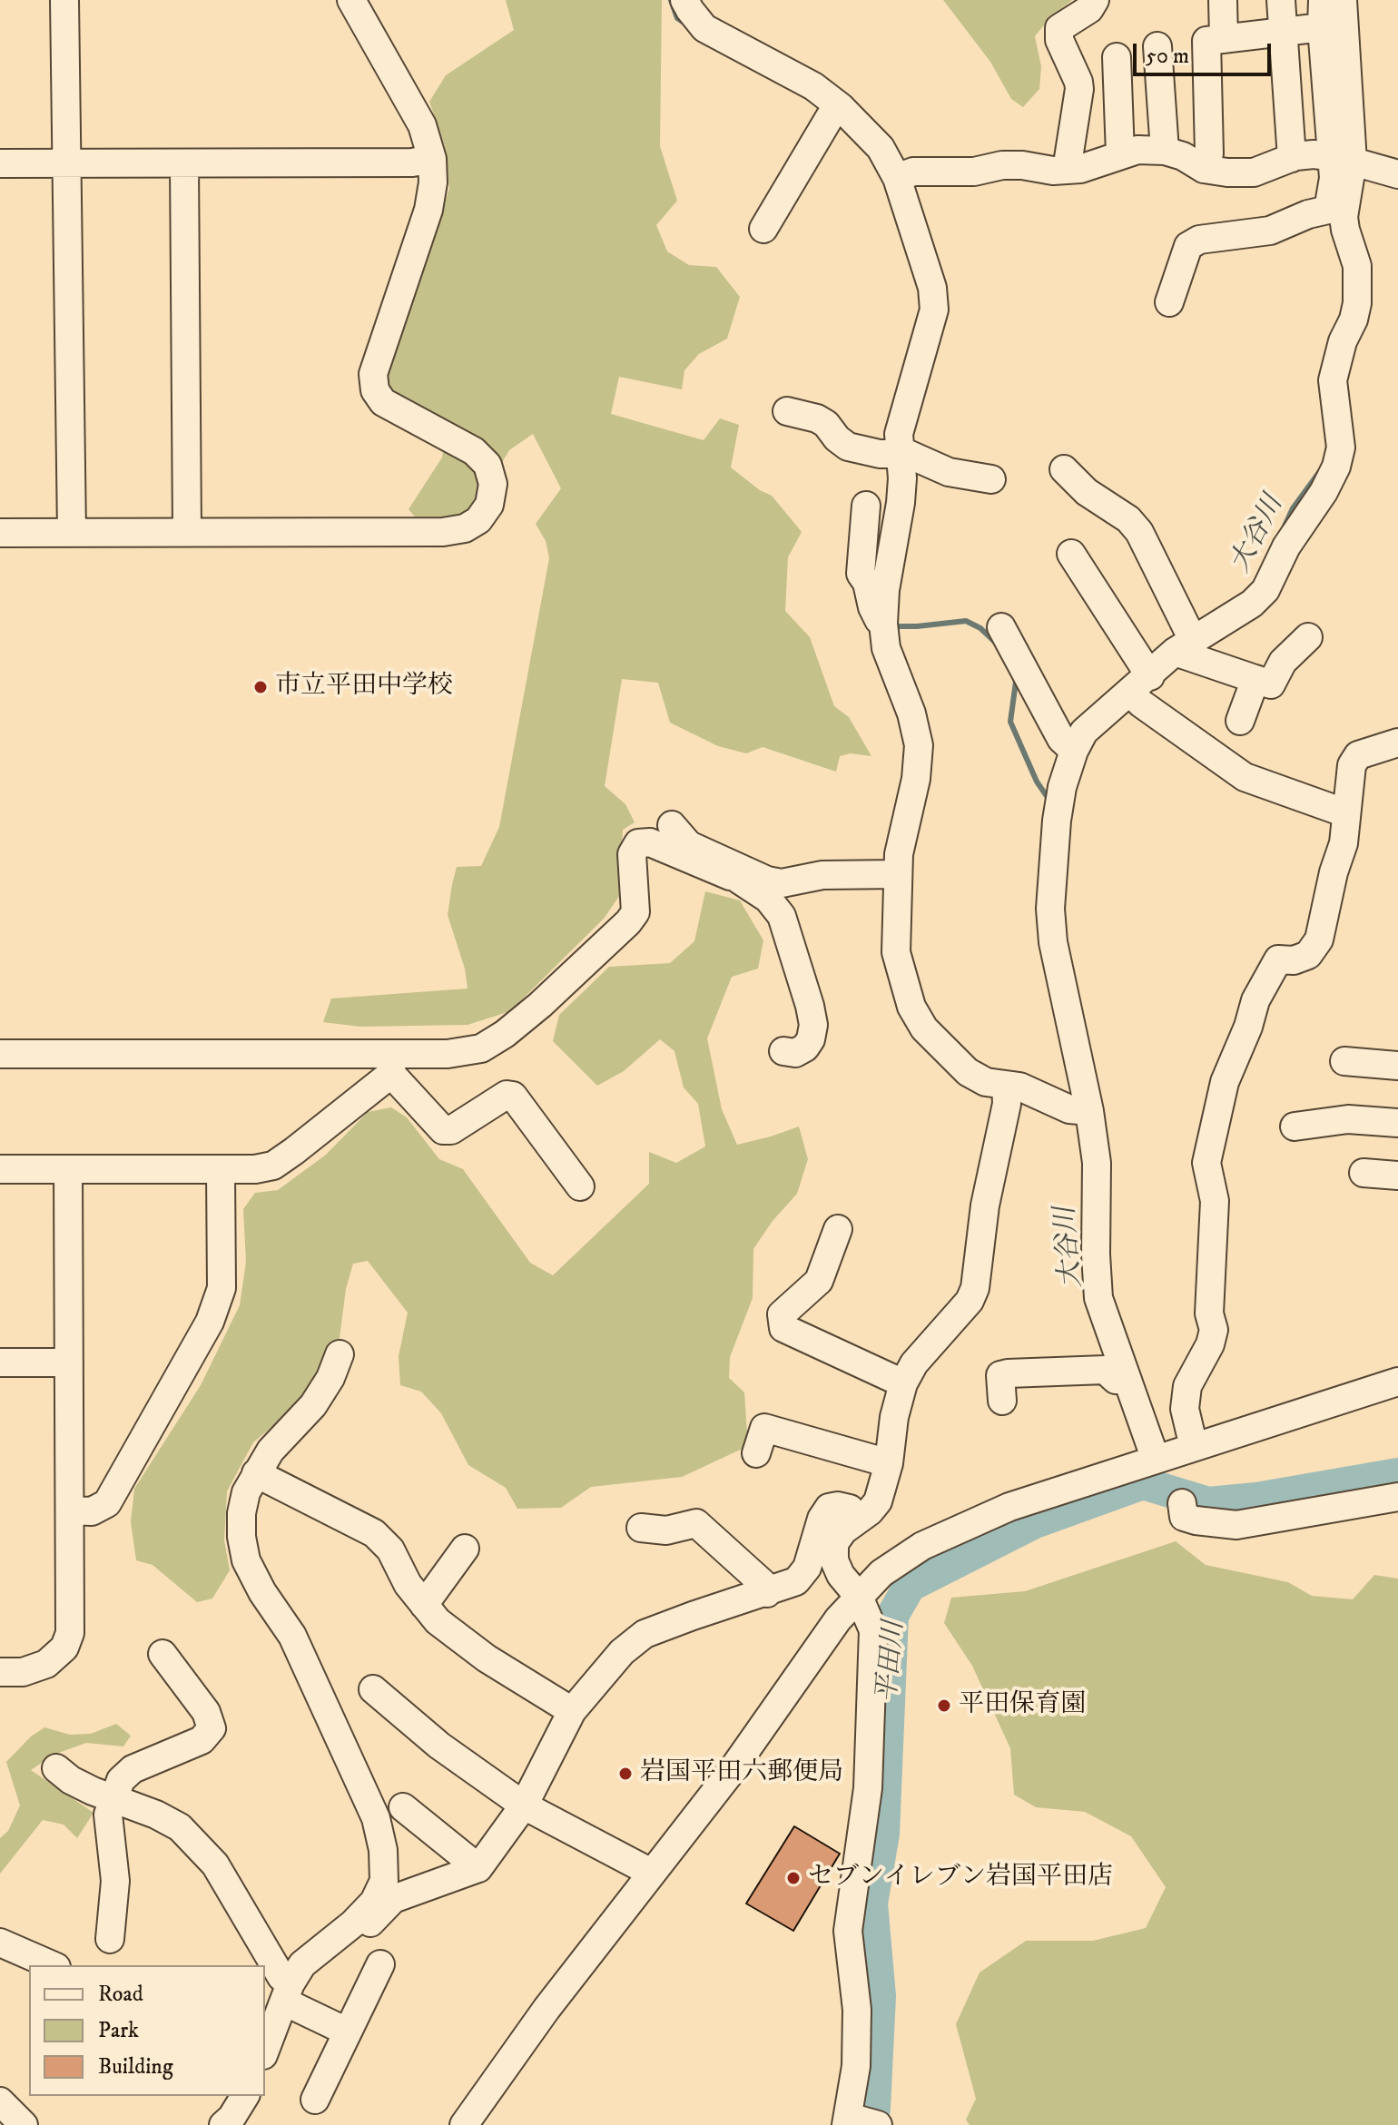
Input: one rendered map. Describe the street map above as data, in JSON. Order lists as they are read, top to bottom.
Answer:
{
  "water": ["大谷川", "平田川"],
  "places": [
    "市立平田中学校",
    "平田保育園",
    "岩国平田六郵便局",
    "セブンイレブン岩国平田店"
  ],
  "legend": ["Road", "Park", "Building"],
  "scale_bar": "50 m"
}
